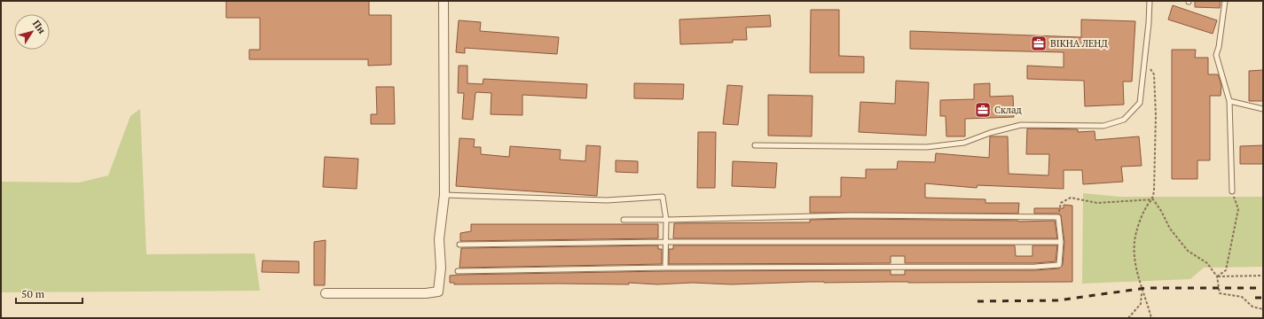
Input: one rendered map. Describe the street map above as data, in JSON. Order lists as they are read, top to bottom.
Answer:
{
  "places": {
    "office": ["ВІКНА ЛЕНД", "Склад"]
  },
  "scale_bar": "50 m",
  "north": "top right"
}
